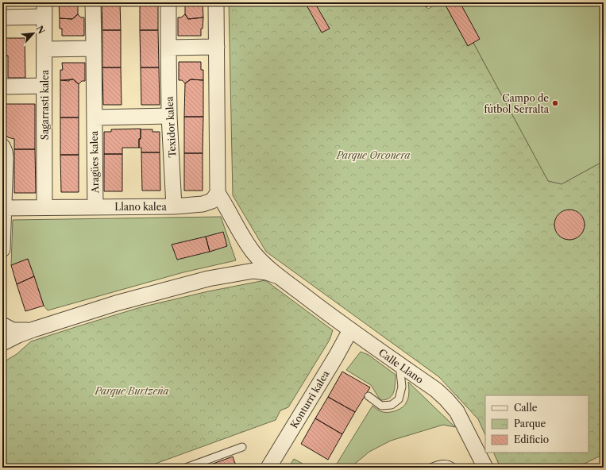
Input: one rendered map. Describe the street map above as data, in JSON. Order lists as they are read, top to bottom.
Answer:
{
  "streets": {
    "street": [
      "Sagarrasti kalea",
      "Texidor kalea",
      "Aragües kalea",
      "Llano kalea",
      "Calle Llano",
      "Konturri kalea"
    ]
  },
  "crossings": [
    ["Sagarrasti kalea", "Llano kalea"],
    ["Texidor kalea", "Aragües kalea"],
    ["Texidor kalea", "Llano kalea"],
    ["Aragües kalea", "Llano kalea"],
    ["Calle Llano", "Konturri kalea"]
  ],
  "parks": ["Parque Orconera", "Parque Burtzeña"],
  "places": ["Campo de fútbol Serralta"],
  "legend": ["Calle", "Parque", "Edificio"],
  "north": "top right"
}
